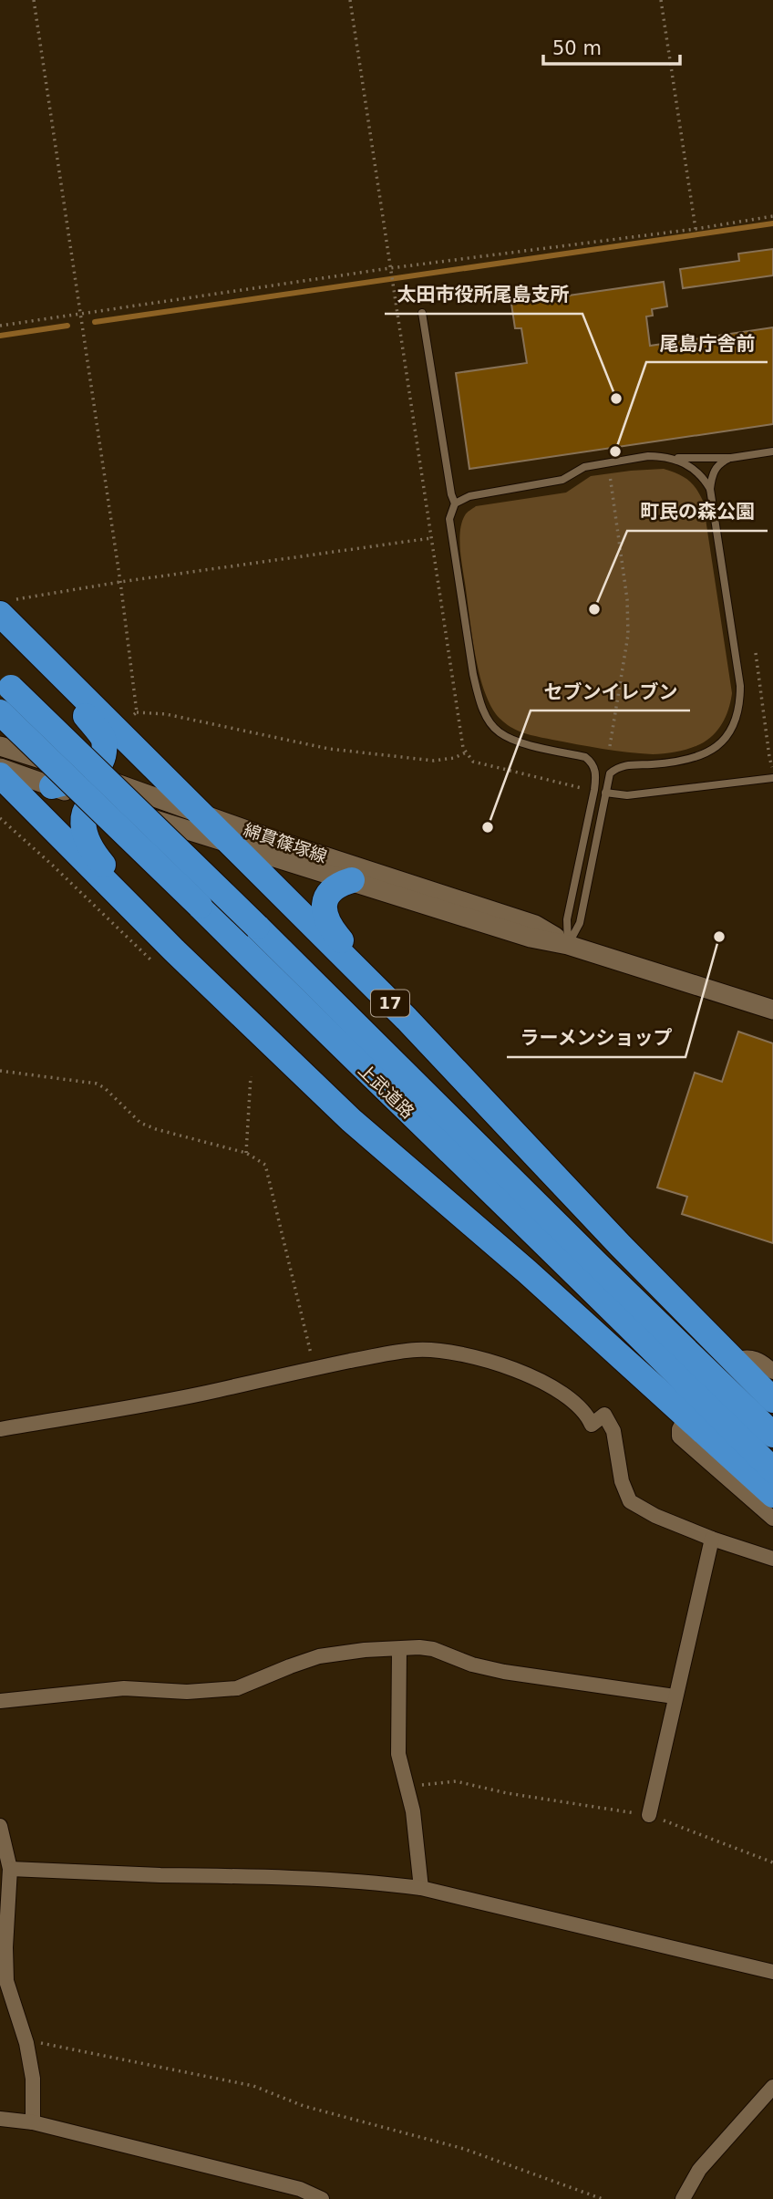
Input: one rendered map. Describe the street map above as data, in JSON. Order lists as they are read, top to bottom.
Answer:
{
  "streets": {
    "highway": ["17", "上武道路"],
    "main road": ["綿貫篠塚線"]
  },
  "crossings": [
    ["綿貫篠塚線", "17"]
  ],
  "places": [
    "太田市役所尾島支所",
    "尾島庁舎前",
    "町民の森公園",
    "セブンイレブン",
    "ラーメンショップ"
  ],
  "scale_bar": "50 m"
}
